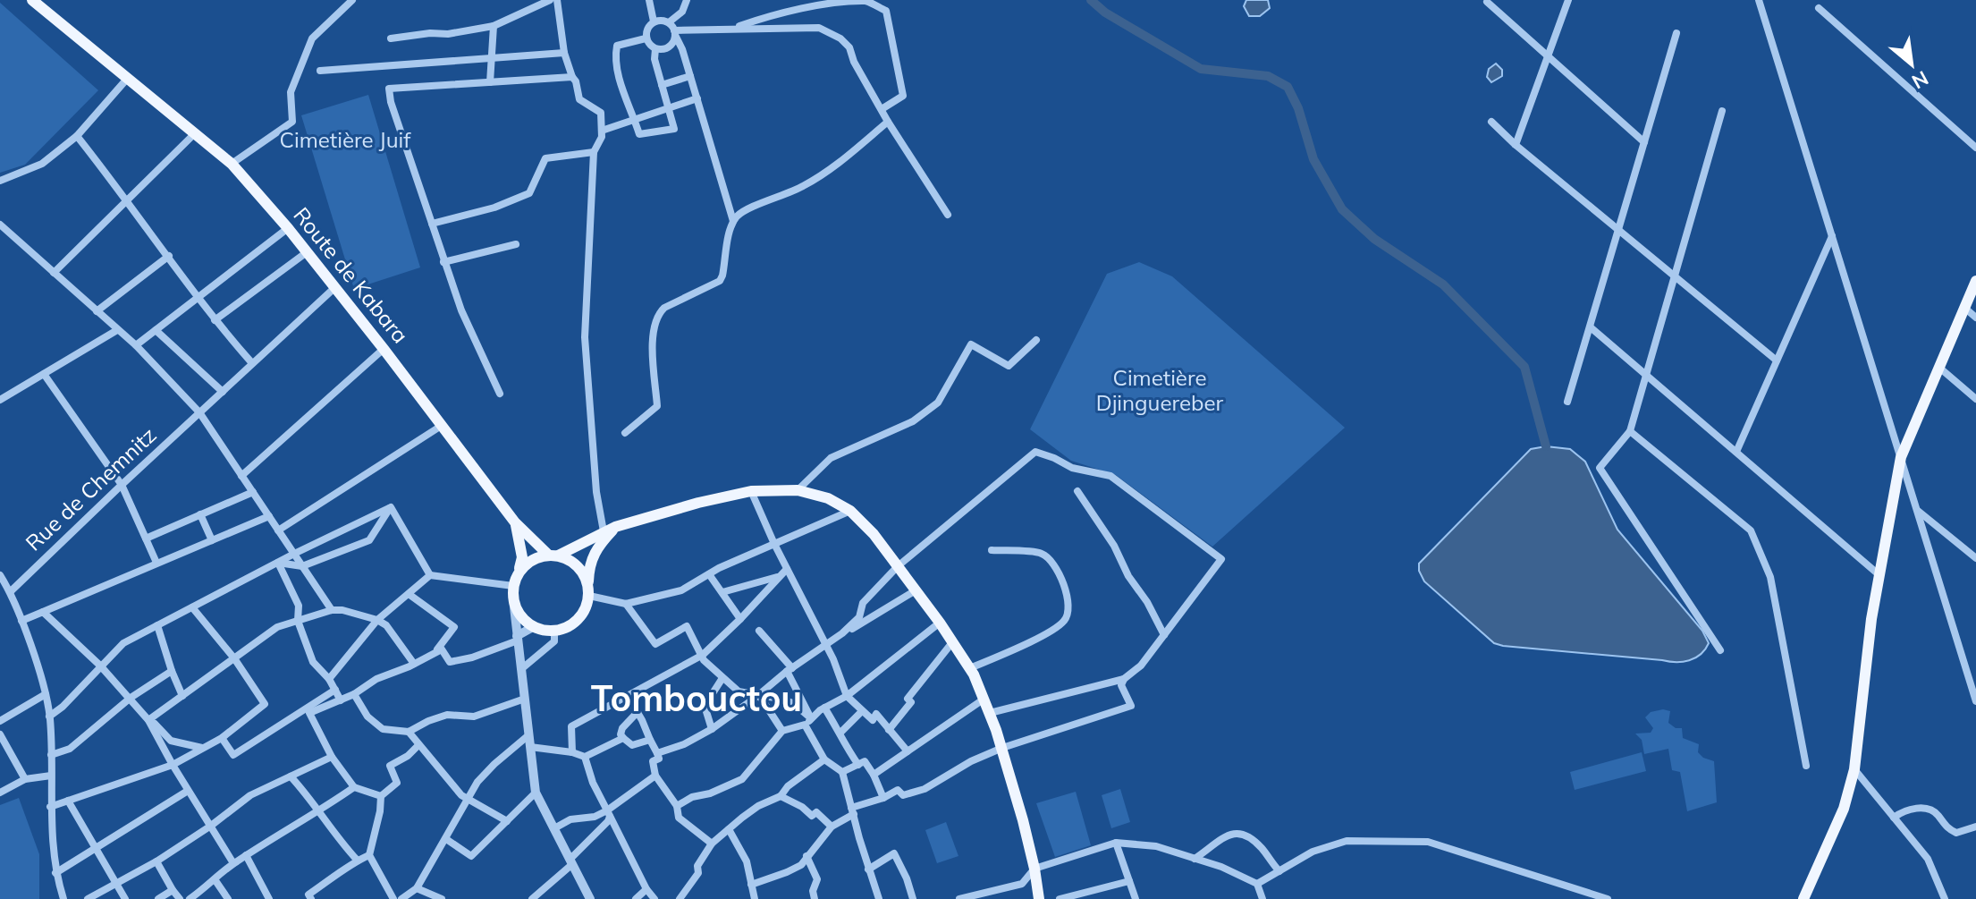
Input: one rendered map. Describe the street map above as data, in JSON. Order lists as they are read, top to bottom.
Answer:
{
  "streets": {
    "main road": ["Route de Kabara"],
    "street": ["Rue de Chemnitz"]
  },
  "crossings": [
    ["Route de Kabara", "Rue de Chemnitz"]
  ],
  "districts": ["Tombouctou"],
  "parks": ["Cimetière Juif", "Cimetière Djinguereber"],
  "north": "bottom right"
}
